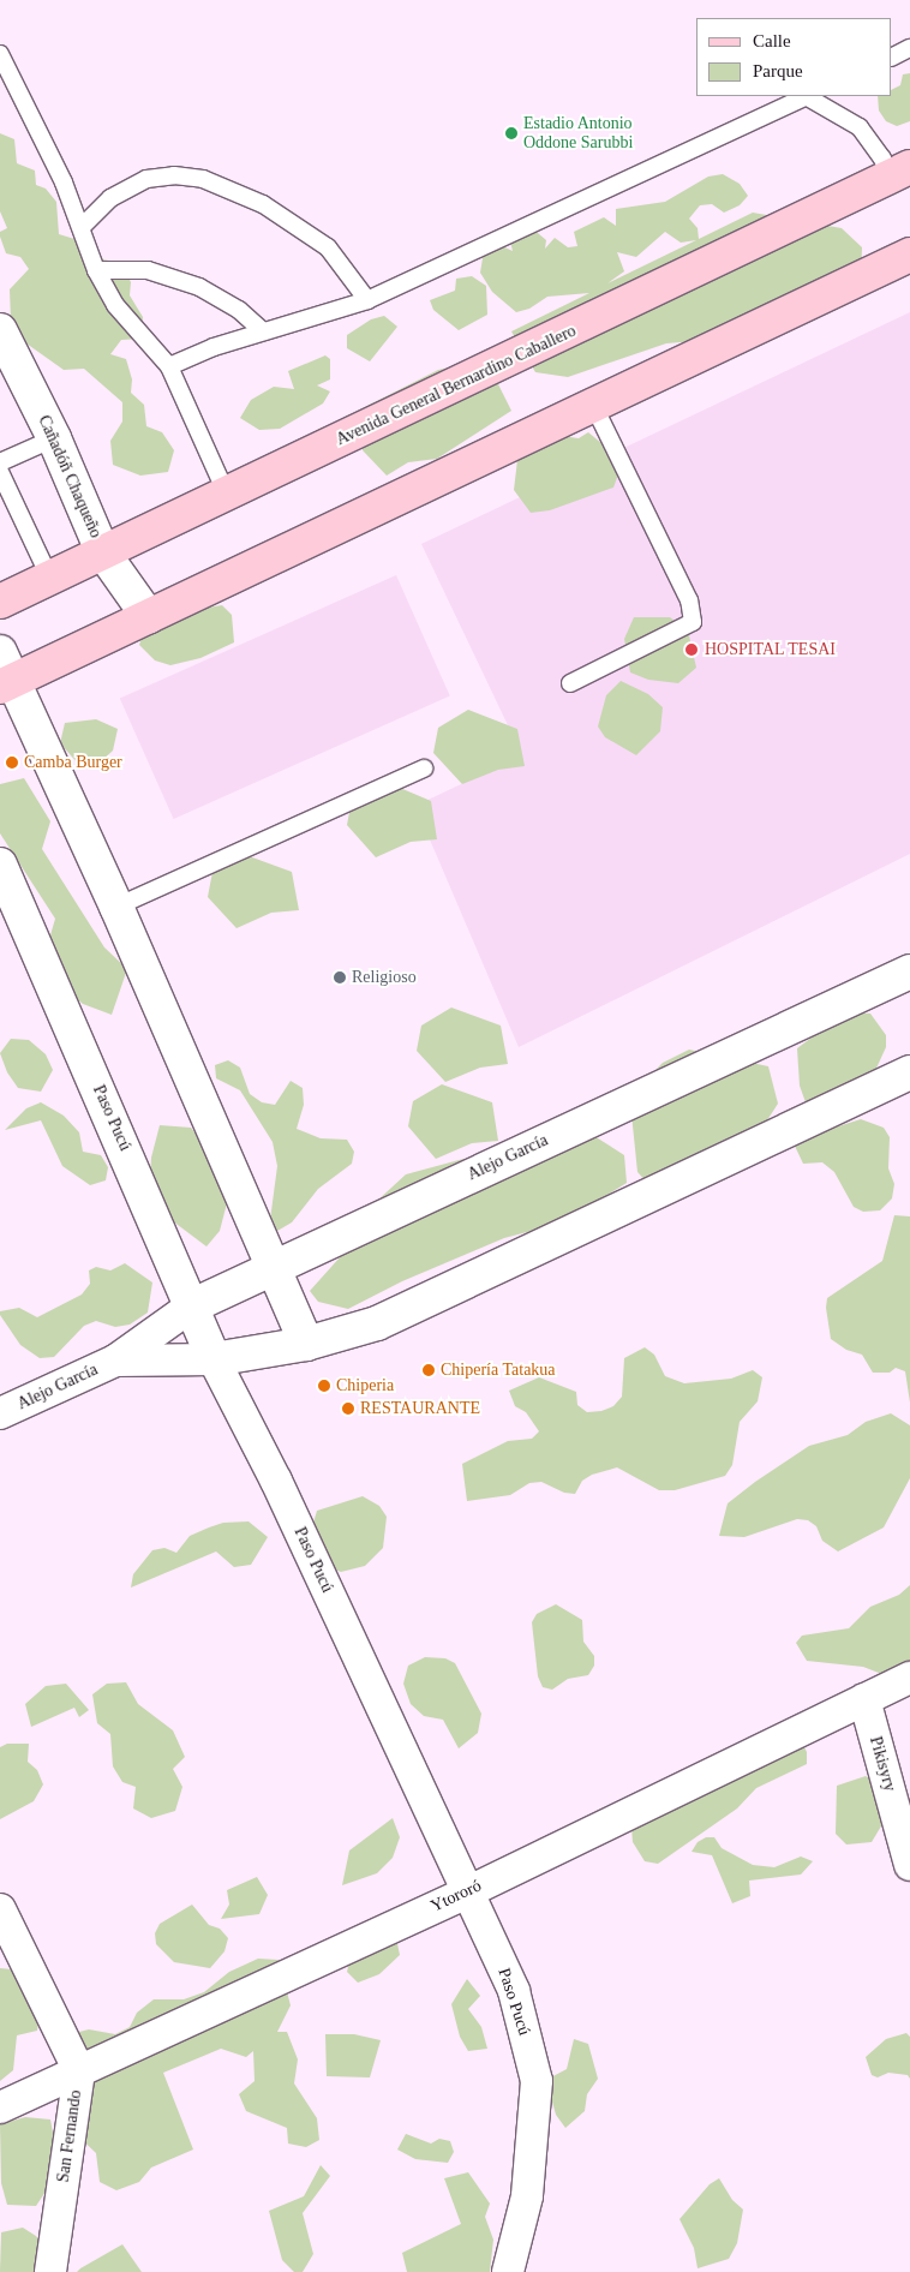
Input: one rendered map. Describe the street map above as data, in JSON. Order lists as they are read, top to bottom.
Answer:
{
  "streets": {
    "main road": ["Avenida General Bernardino Caballero"],
    "street": [
      "Cañadóñ Chaqueño",
      "Paso Pucú",
      "Alejo García",
      "Pikisyry",
      "Ytororó",
      "San Fernando"
    ]
  },
  "crossings": [
    ["Avenida General Bernardino Caballero", "Cañadóñ Chaqueño"],
    ["Paso Pucú", "Alejo García"],
    ["Paso Pucú", "Ytororó"],
    ["Pikisyry", "Ytororó"],
    ["Ytororó", "San Fernando"]
  ],
  "places": [
    "Estadio Antonio Oddone Sarubbi",
    "HOSPITAL TESAI",
    "Camba Burger",
    "Religioso",
    "Chipería Tatakua",
    "Chiperia",
    "RESTAURANTE"
  ],
  "legend": ["Calle", "Parque"]
}
